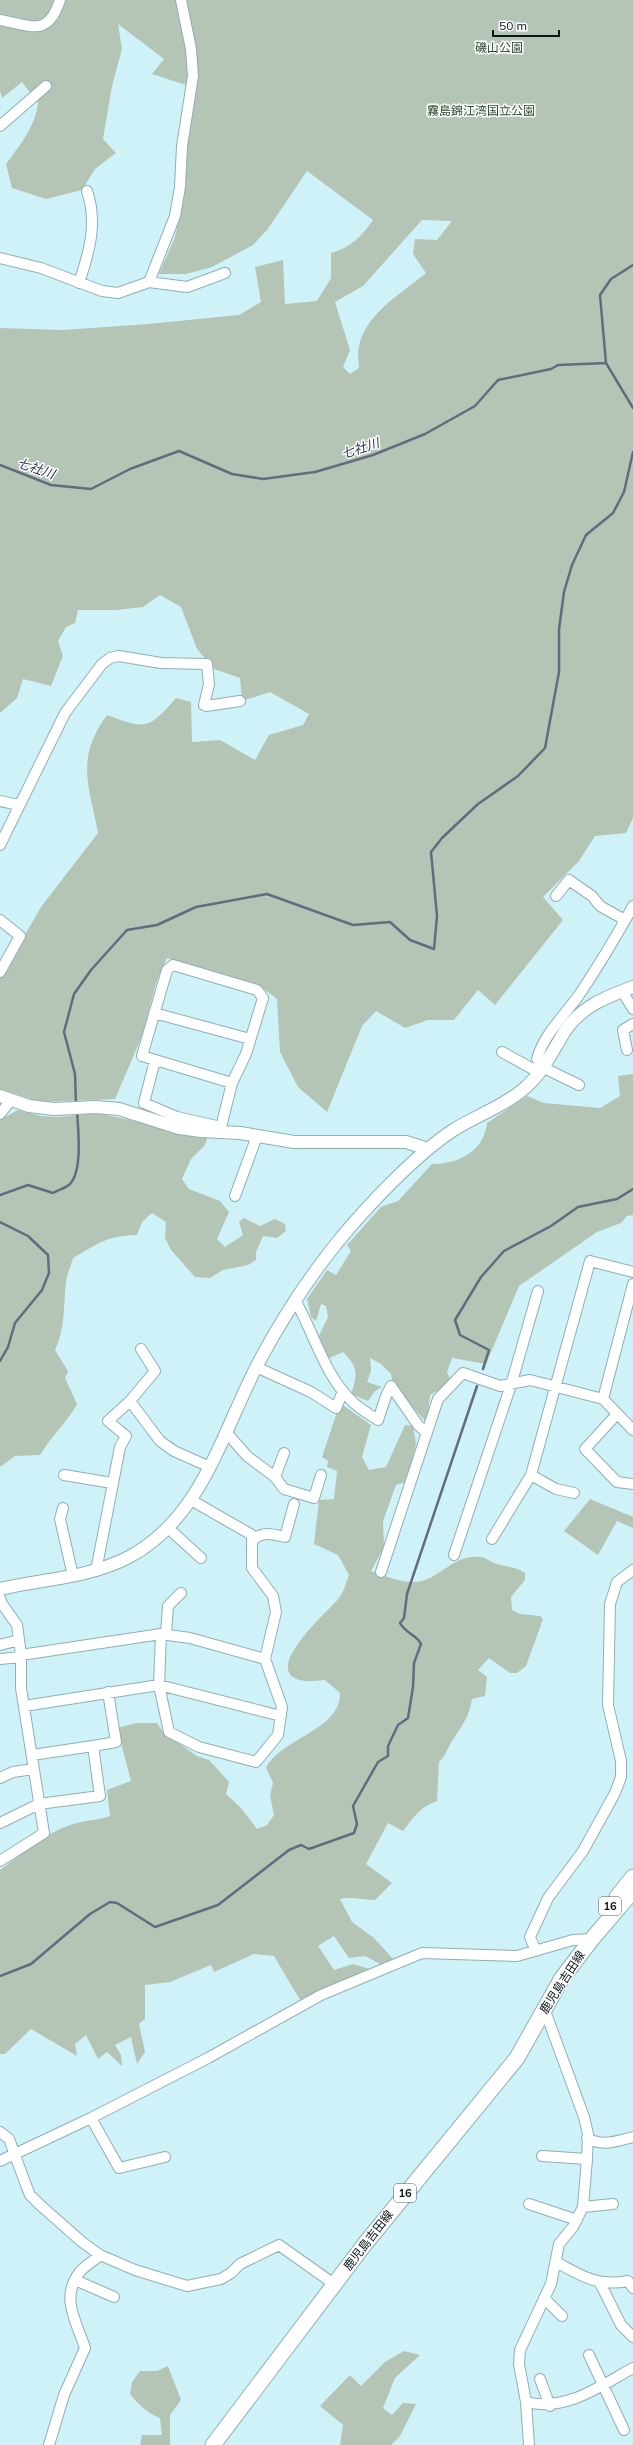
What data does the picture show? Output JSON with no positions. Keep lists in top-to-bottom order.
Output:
{
  "streets": {
    "main road": ["16", "鹿児島吉田線"]
  },
  "water": ["七社川"],
  "parks": ["磯山公園", "霧島錦江湾国立公園"],
  "scale_bar": "50 m"
}
